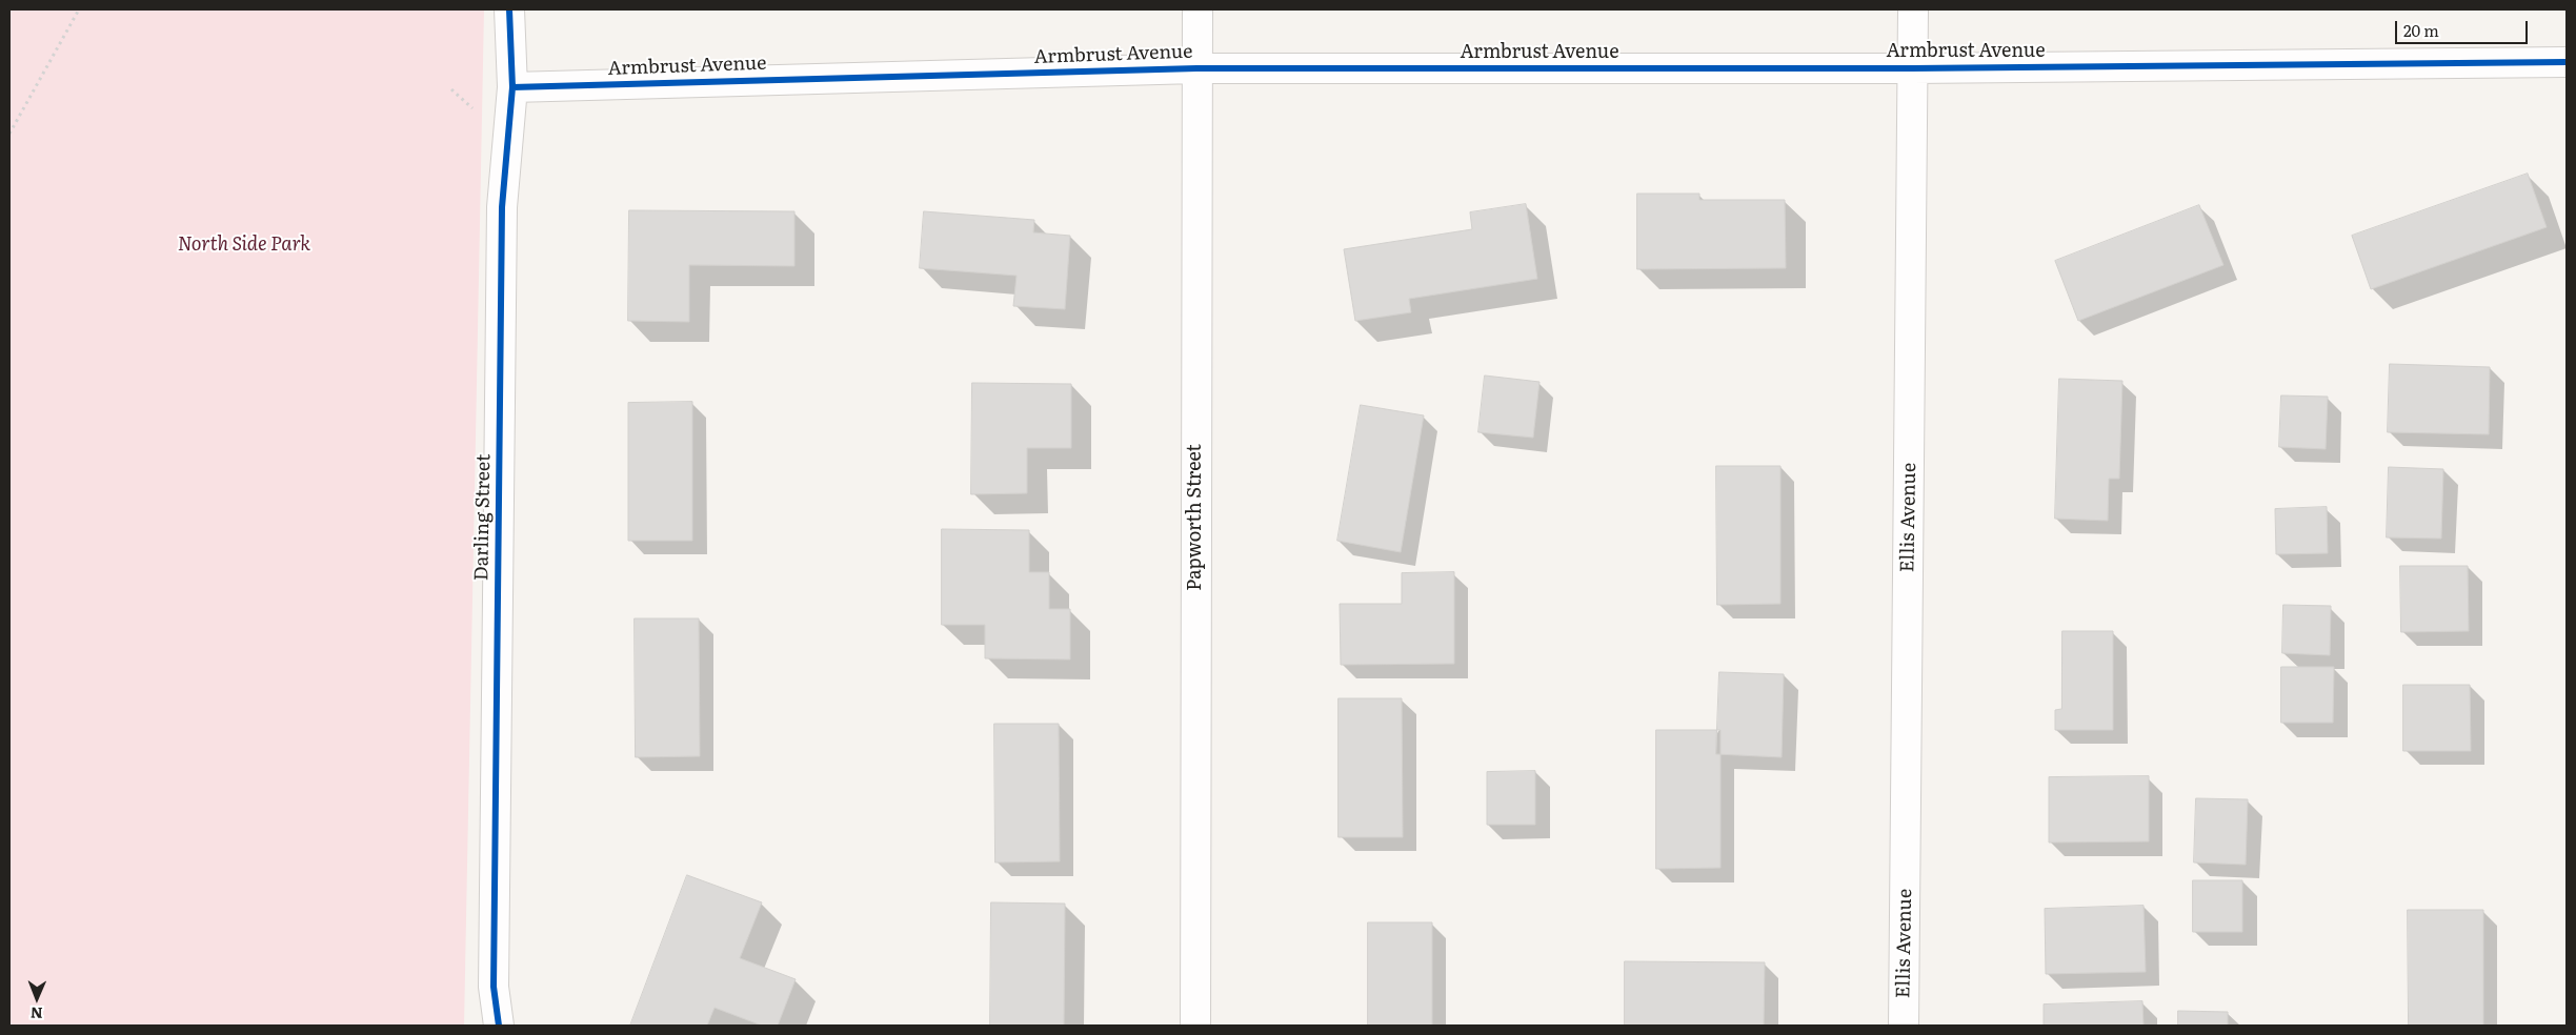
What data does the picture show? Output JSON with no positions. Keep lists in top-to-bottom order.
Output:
{
  "streets": {
    "street": [
      "Armbrust Avenue",
      "Darling Street",
      "Papworth Street",
      "Ellis Avenue"
    ]
  },
  "crossings": [
    ["Armbrust Avenue", "Darling Street"],
    ["Armbrust Avenue", "Papworth Street"],
    ["Armbrust Avenue", "Ellis Avenue"]
  ],
  "parks": ["North Side Park"],
  "scale_bar": "20 m",
  "north": "bottom"
}
